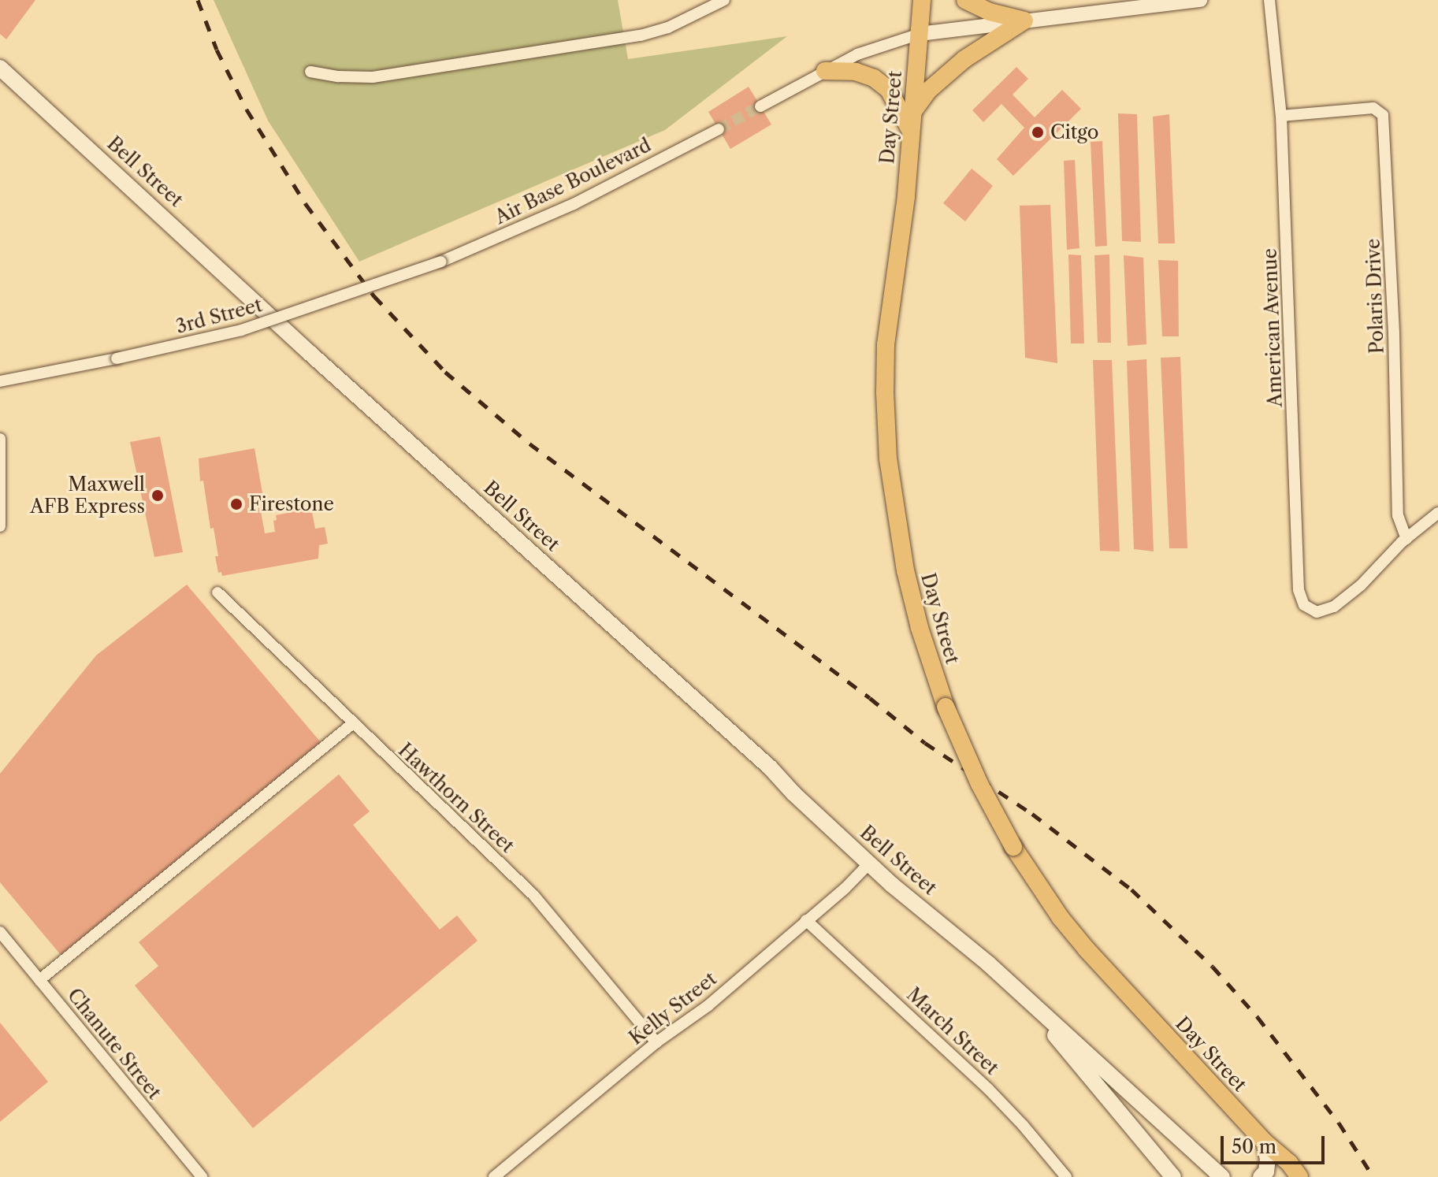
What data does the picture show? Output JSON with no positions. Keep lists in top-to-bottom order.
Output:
{
  "streets": {
    "main road": ["Day Street", "Bell Street"],
    "street": [
      "Air Base Boulevard",
      "Polaris Drive",
      "3rd Street",
      "American Avenue",
      "Hawthorn Street",
      "Kelly Street",
      "March Street",
      "Chanute Street"
    ]
  },
  "crossings": [
    ["Bell Street", "Kelly Street"],
    ["Air Base Boulevard", "3rd Street"],
    ["Polaris Drive", "American Avenue"],
    ["Hawthorn Street", "Kelly Street"],
    ["Kelly Street", "March Street"]
  ],
  "places": ["Citgo", "Maxwell AFB Express", "Firestone"],
  "scale_bar": "50 m"
}
